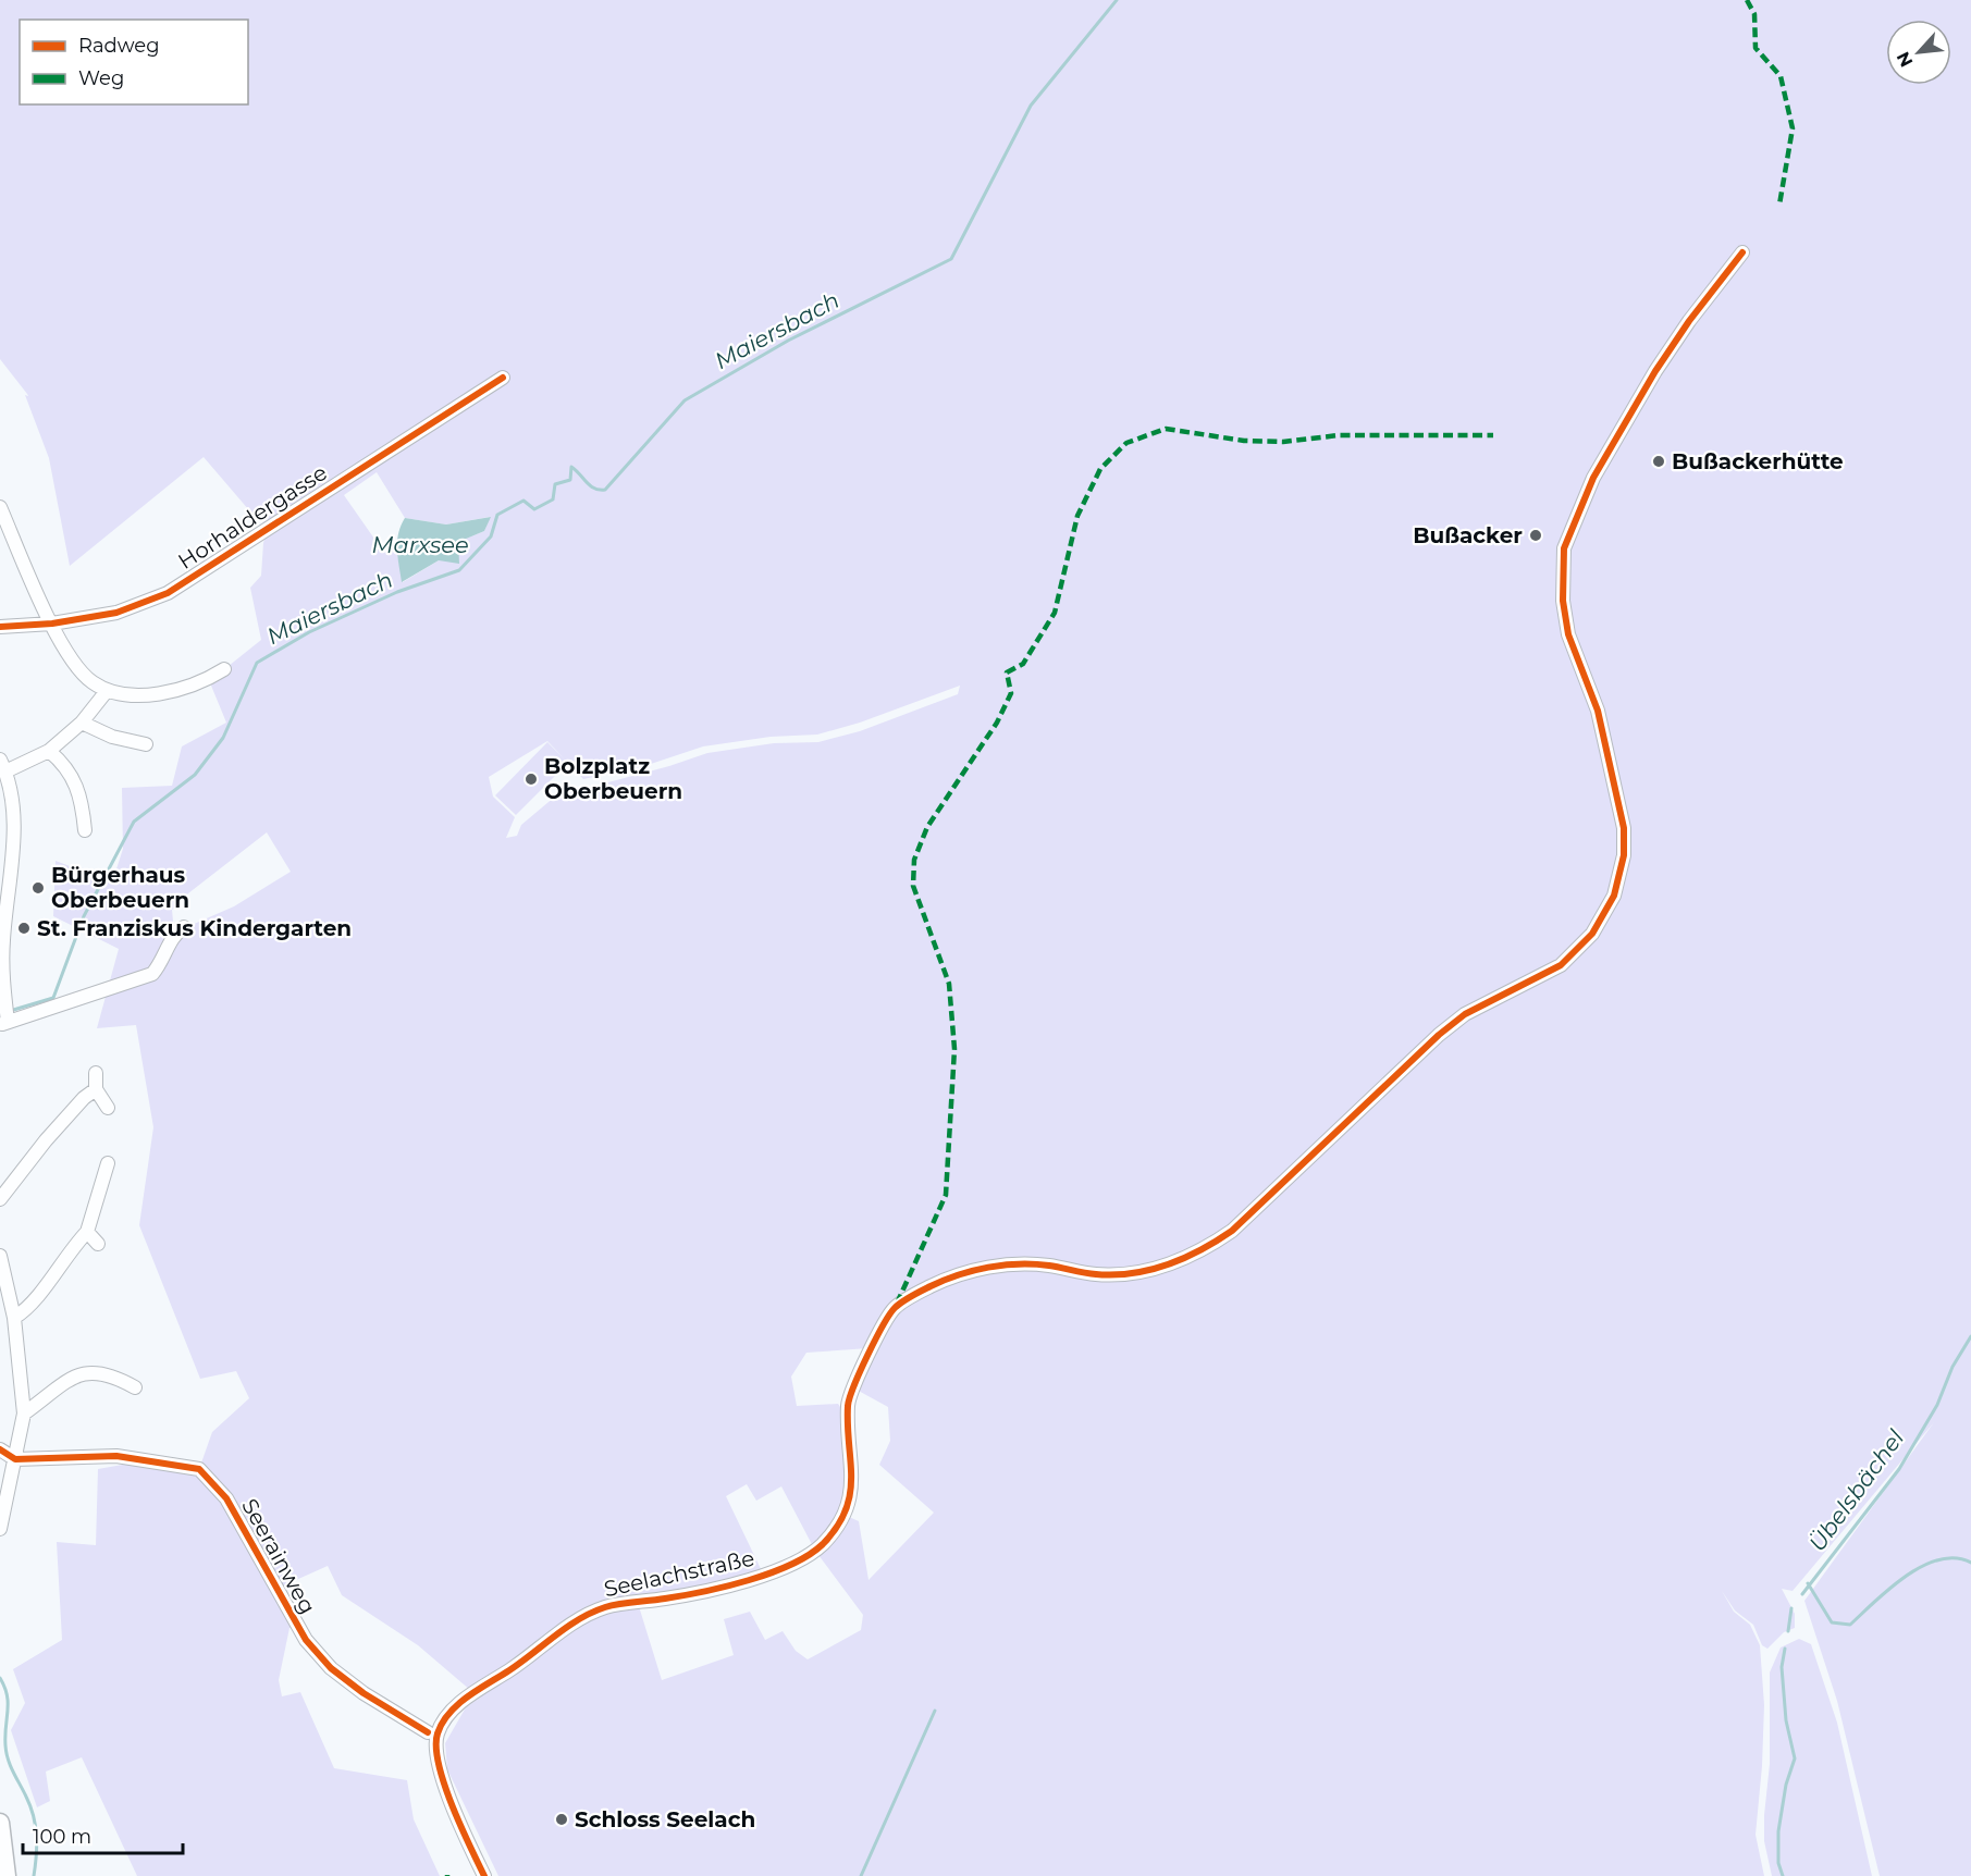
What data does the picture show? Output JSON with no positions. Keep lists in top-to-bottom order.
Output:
{
  "streets": {
    "street": ["Horhaldergasse", "Seerainweg", "Seelachstraße"]
  },
  "water": ["Maiersbach", "Marxsee", "Übelsbächel"],
  "places": [
    "Bußackerhütte",
    "Bußacker",
    "Bolzplatz Oberbeuern",
    "Bürgerhaus Oberbeuern",
    "St. Franziskus Kindergarten",
    "Schloss Seelach"
  ],
  "legend": ["Radweg", "Weg"],
  "scale_bar": "100 m",
  "north": "bottom left"
}
